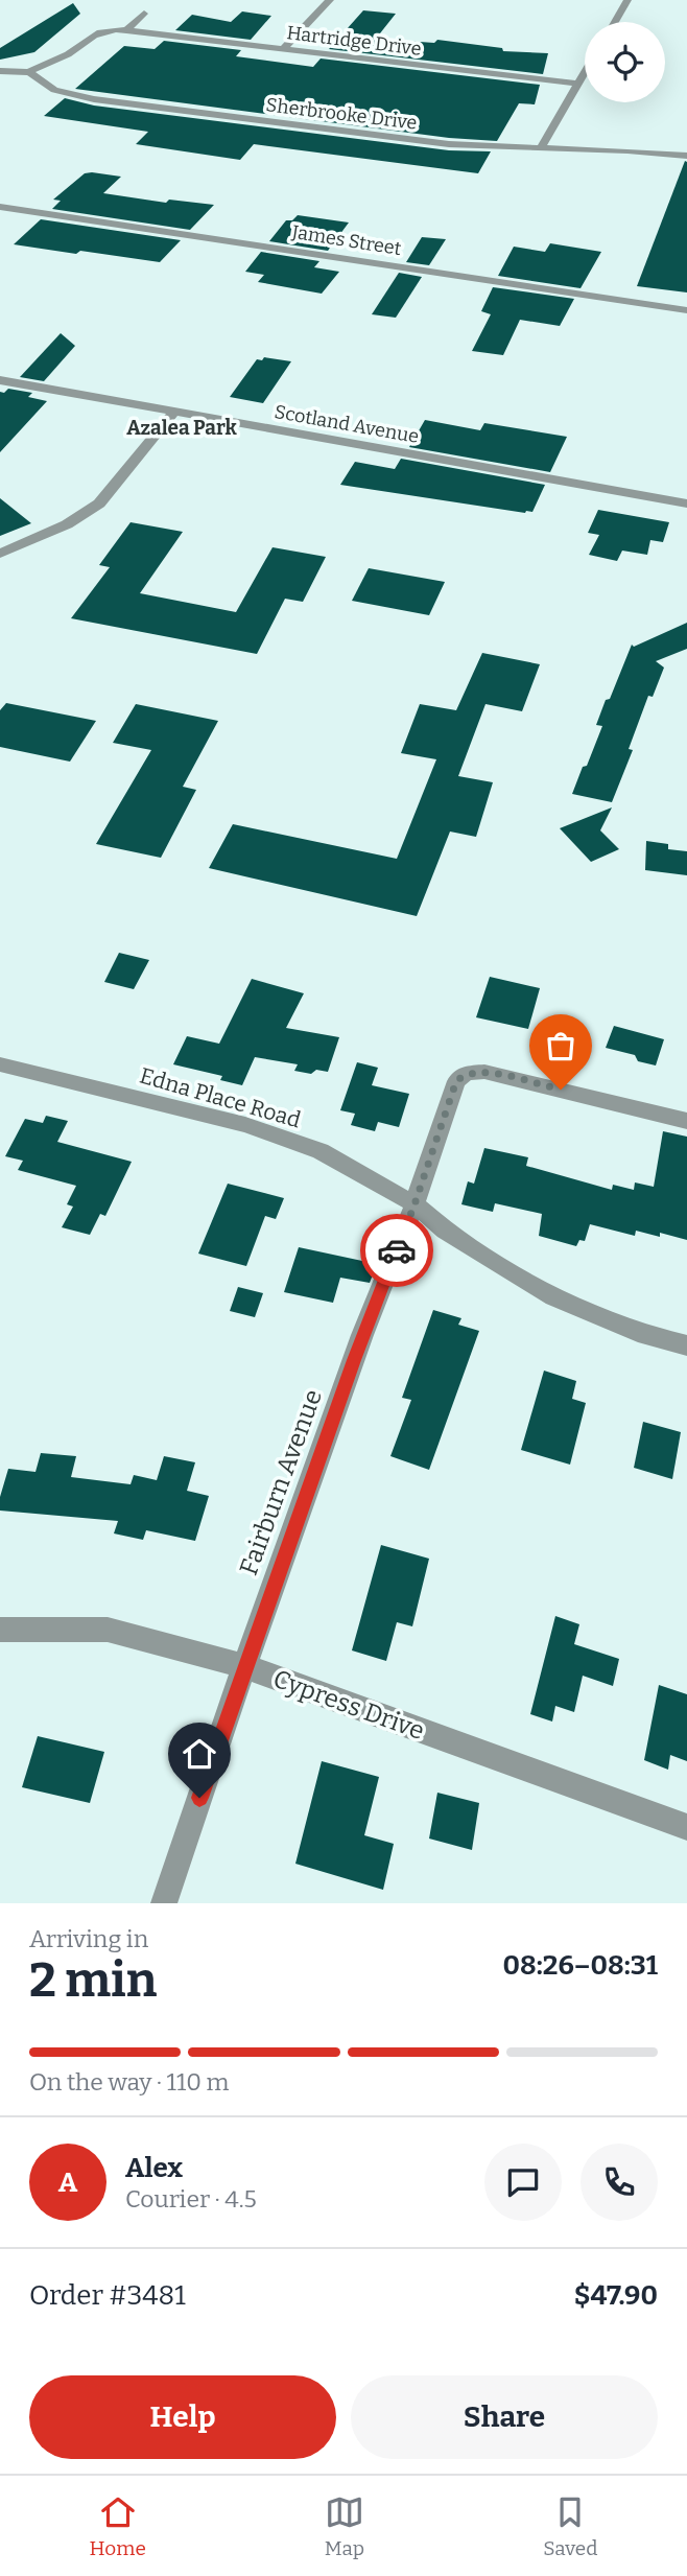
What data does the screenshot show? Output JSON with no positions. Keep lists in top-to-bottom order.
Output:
{
  "streets": {
    "street": [
      "Hartridge Drive",
      "Sherbrooke Drive",
      "James Street",
      "Scotland Avenue",
      "Edna Place Road",
      "Fairburn Avenue",
      "Cypress Drive"
    ]
  },
  "crossings": [
    ["Hartridge Drive", "Sherbrooke Drive"],
    ["Edna Place Road", "Fairburn Avenue"],
    ["Fairburn Avenue", "Cypress Drive"]
  ],
  "districts": ["Azalea Park"],
  "page": {
    "heading": ["2 min", "Arriving in", "08:26–08:31"],
    "panel": [
      "Alex",
      "Courier · 4.5",
      "Order #3481",
      "$47.90"
    ],
    "bar": "On the way · 110 m",
    "round": "A",
    "buttons": ["Help", "Share"],
    "tabs": ["Home", "Map", "Saved"]
  }
}
